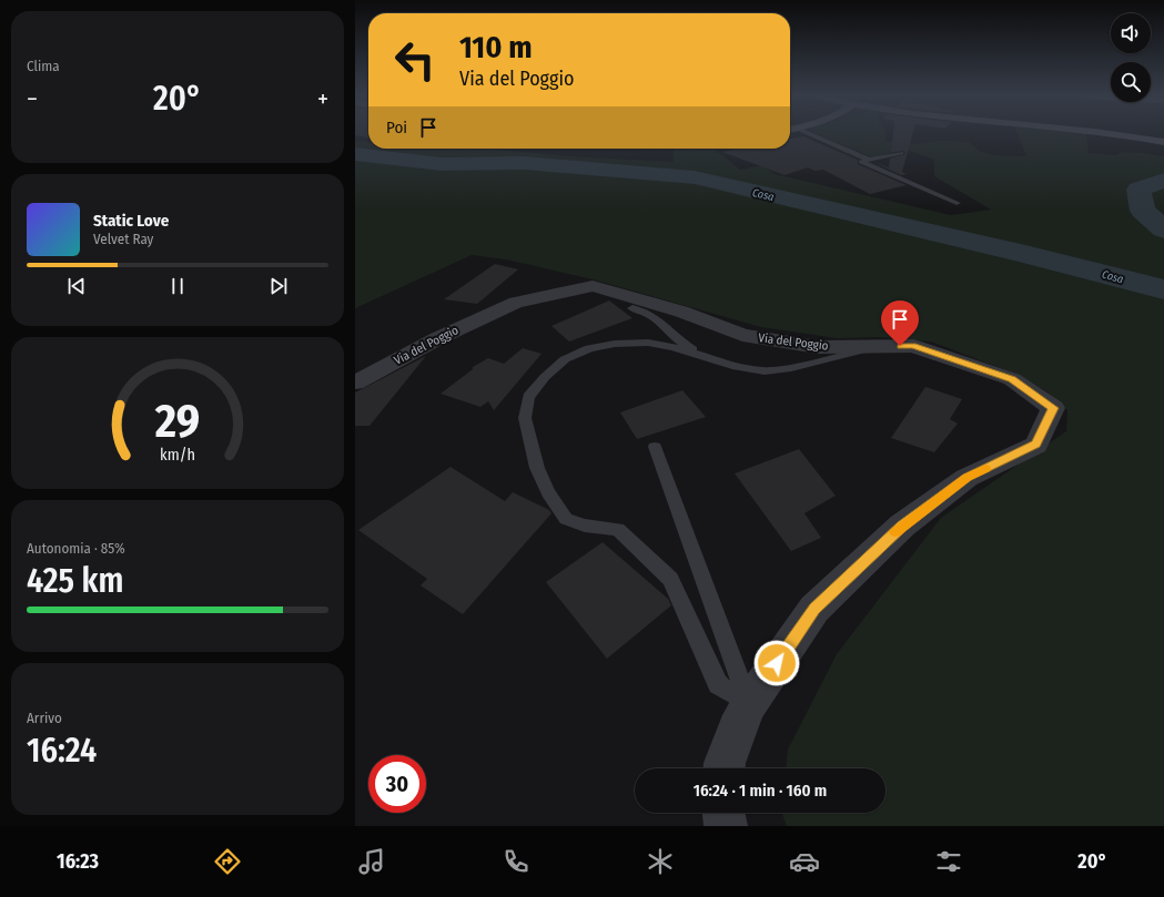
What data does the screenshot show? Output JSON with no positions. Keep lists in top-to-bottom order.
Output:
{
  "streets": {
    "street": ["Via del Poggio"]
  },
  "water": ["Cosa"],
  "page": {
    "tile": [
      "Clima",
      ["Autonomia · 85%", "425 km"],
      ["Arrivo", "16:24"]
    ],
    "turn": ["110 m", "Via del Poggio"],
    "heat": ["−", "20°", "+"],
    "then": "Poi",
    "song": ["Static Love", "Velvet Ray"],
    "limit": "30",
    "trip": "16:24 · 1 min · 160 m",
    "tabs": ["16:23", "20°"],
    "gauge": ["29", "km/h"]
  }
}
